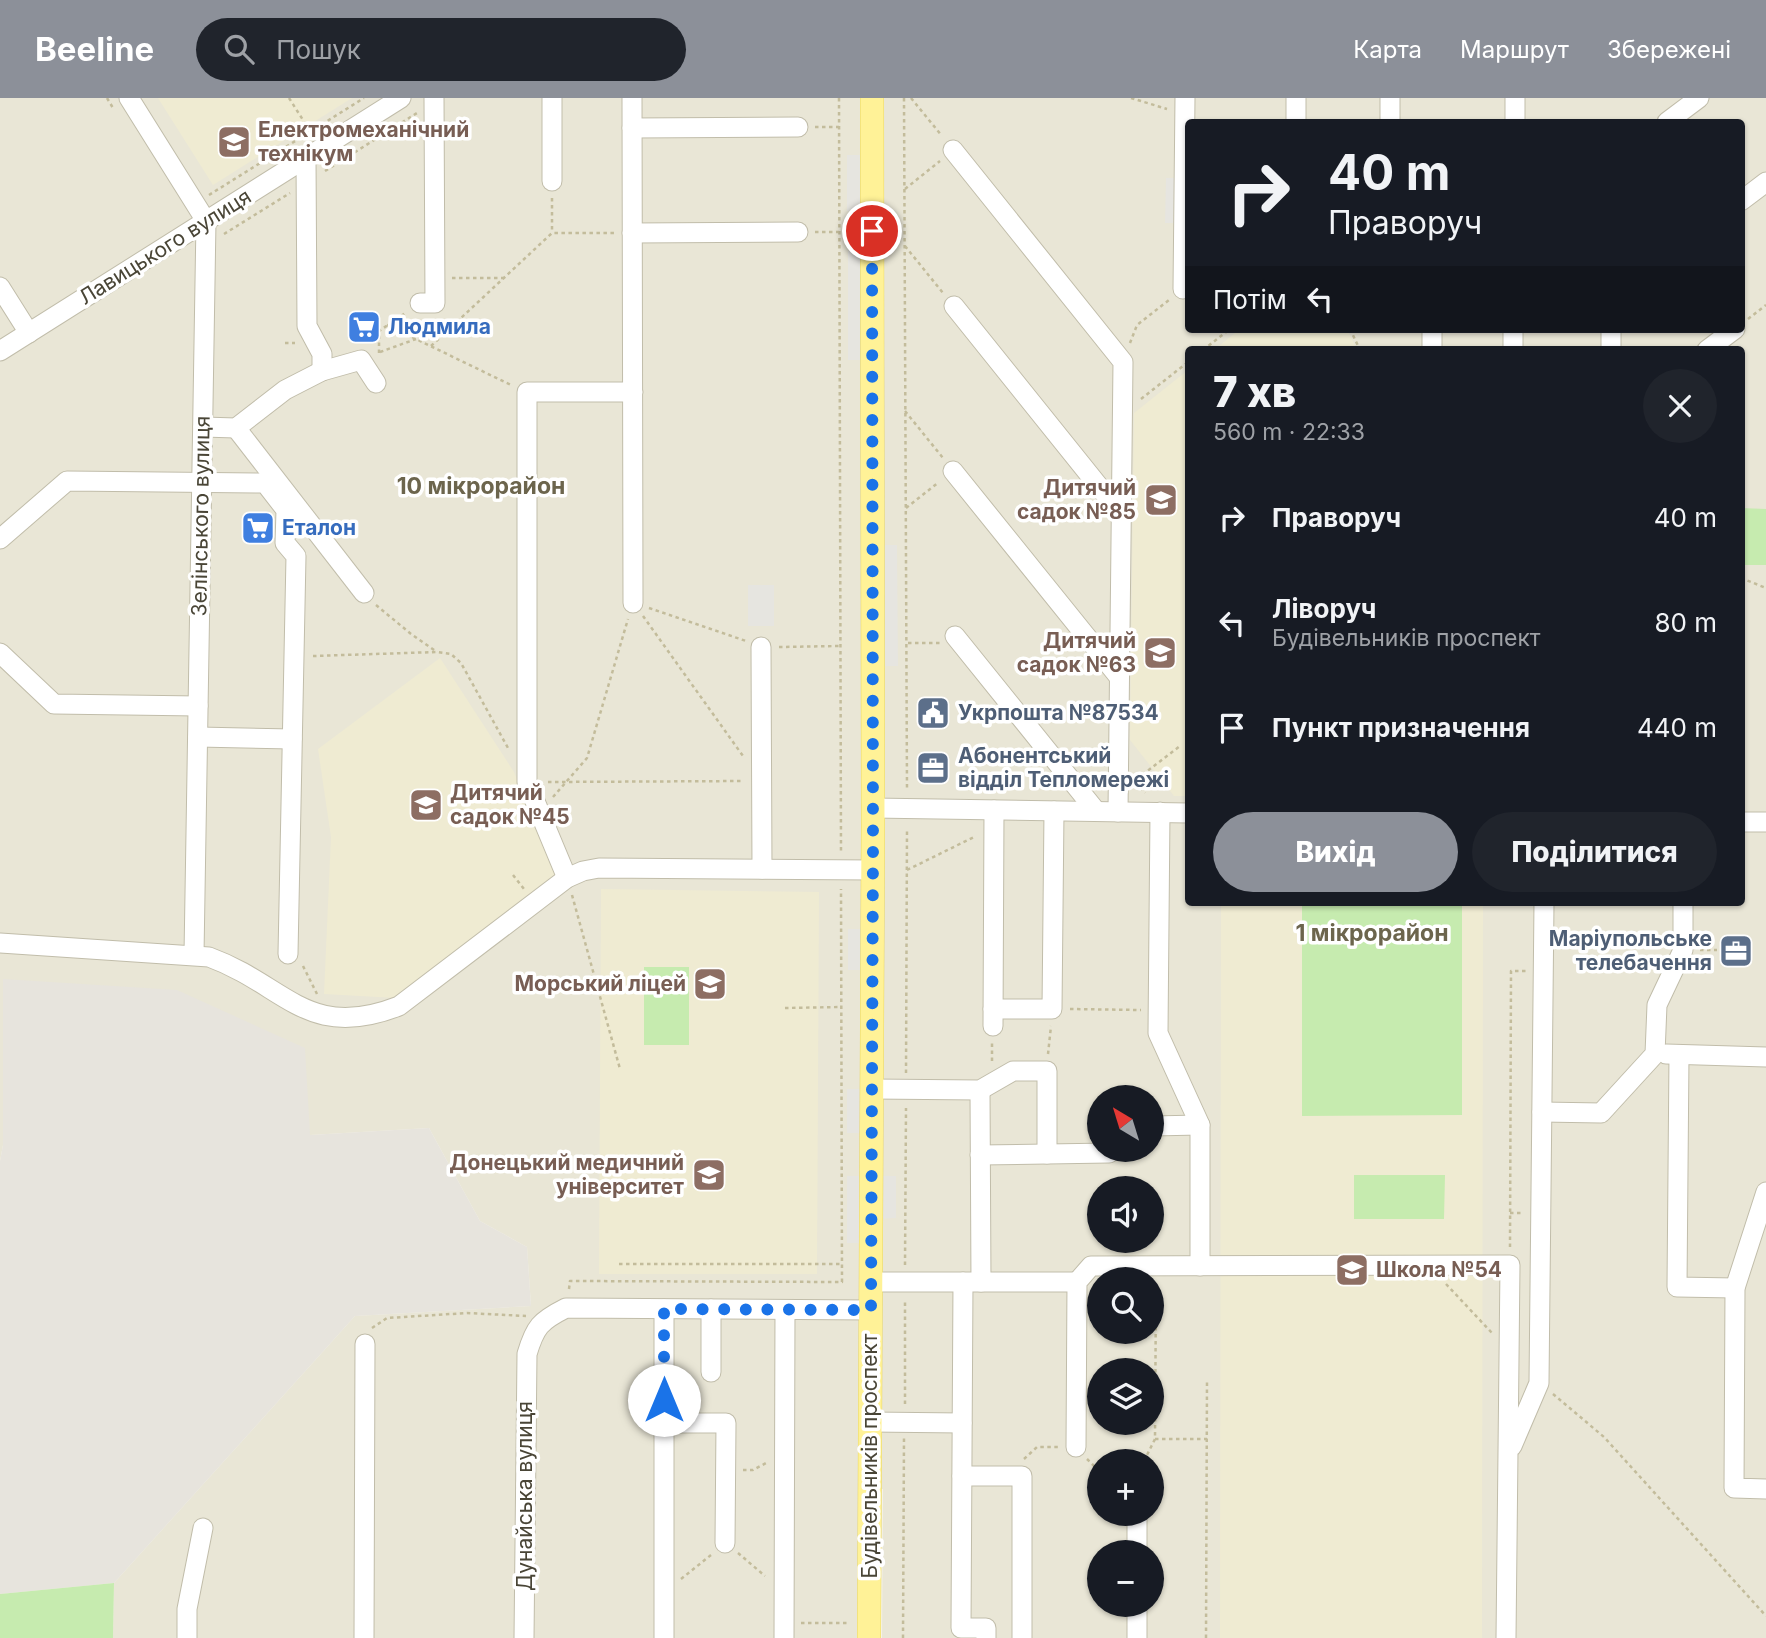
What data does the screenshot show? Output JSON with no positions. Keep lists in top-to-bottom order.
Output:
{
  "streets": {
    "main road": ["Будівельників проспект"],
    "street": ["Лавицького вулиця", "Зелінського вулиця", "Дунайська вулиця"]
  },
  "crossings": [
    ["Лавицького вулиця", "Зелінського вулиця"]
  ],
  "districts": ["10 мікрорайон", "1 мікрорайон"],
  "places": {
    "school or university": [
      "Електромеханічний технікум",
      "Дитячий садок №85",
      "Дитячий садок №63",
      "Дитячий садок №45",
      "Морський ліцей",
      "Донецький медичний університет",
      "Школа №54"
    ],
    "supermarket": ["Людмила", "Еталон"],
    "public building": ["Укрпошта №87534"],
    "office": ["Абонентський відділ Тепломережі", "Маріупольське телебачення"]
  },
  "north": "top left",
  "page": {
    "header": "Beeline",
    "search": "Пошук",
    "nav": ["Карта", "Маршрут", "Збережені"],
    "turn": ["40 m", "Праворуч"],
    "then": "Потім",
    "heading": ["7 хв", "560 m · 22:33"],
    "list": [
      {
        "name": "Праворуч",
        "value": "40 m"
      },
      {
        "name": "Ліворуч",
        "note": "Будівельників проспект",
        "value": "80 m"
      },
      {
        "name": "Пункт призначення",
        "value": "440 m"
      }
    ],
    "buttons": ["Вихід", "Поділитися"],
    "map_buttons": ["+", "−"]
  }
}
